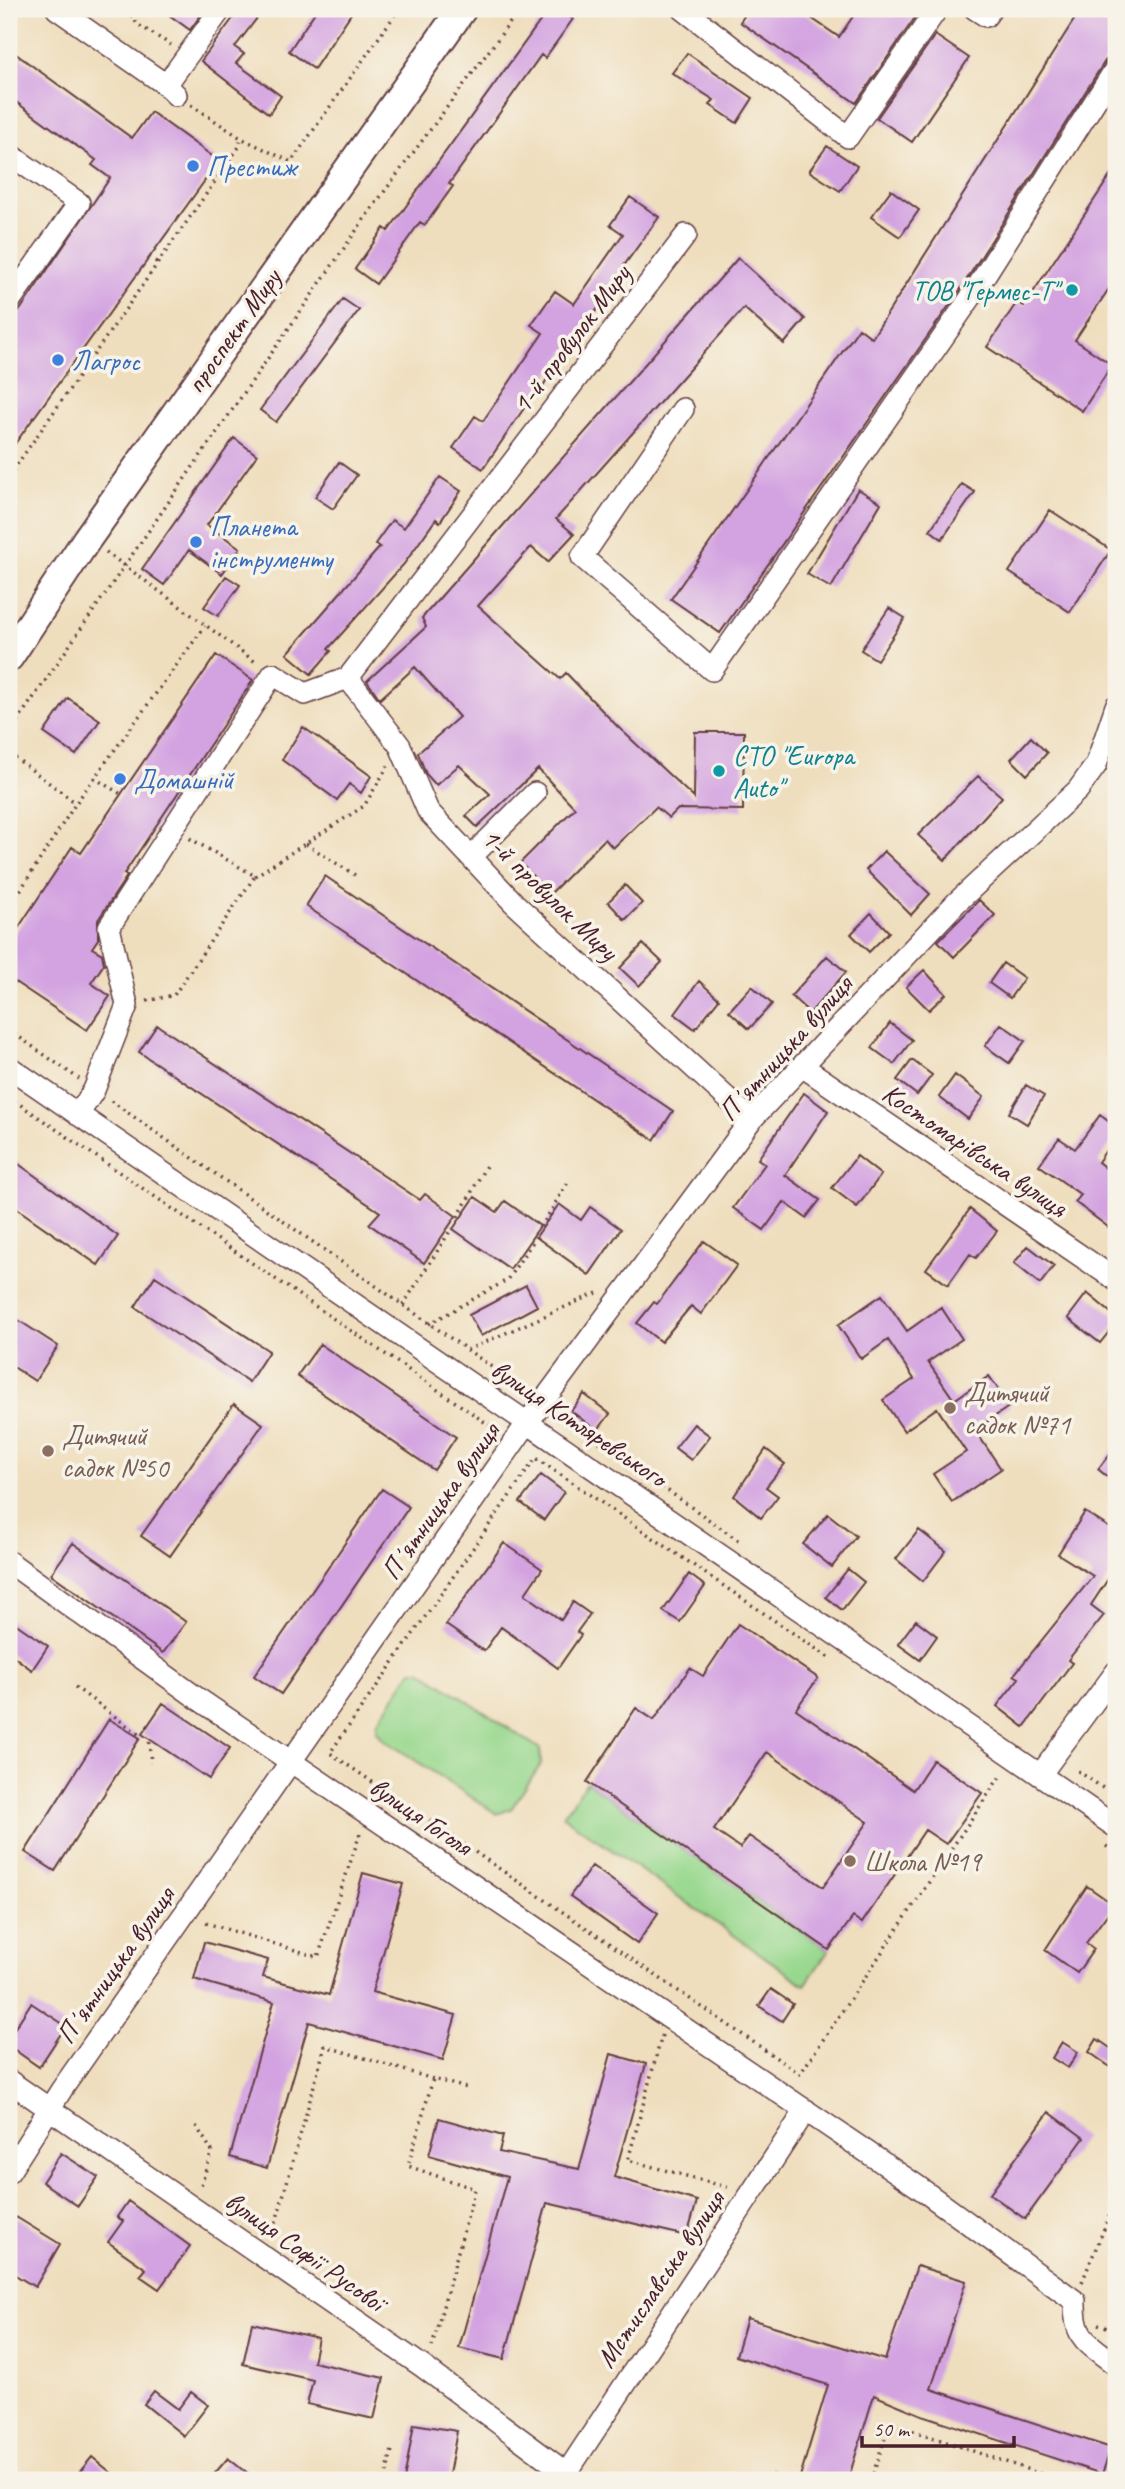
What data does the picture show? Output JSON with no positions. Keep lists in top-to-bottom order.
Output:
{
  "streets": {
    "main road": ["проспект Миру"],
    "street": [
      "1-й провулок Миру",
      "Пʼятницька вулиця",
      "Костомарівська вулиця",
      "вулиця Котляревського",
      "вулиця Гоголя",
      "вулиця Софії Русової",
      "Мстиславська вулиця"
    ]
  },
  "crossings": [
    ["1-й провулок Миру", "Пʼятницька вулиця"],
    ["Пʼятницька вулиця", "Костомарівська вулиця"],
    ["Пʼятницька вулиця", "вулиця Котляревського"],
    ["Пʼятницька вулиця", "вулиця Гоголя"],
    ["Пʼятницька вулиця", "вулиця Софії Русової"],
    ["вулиця Гоголя", "Мстиславська вулиця"],
    ["вулиця Софії Русової", "Мстиславська вулиця"]
  ],
  "places": [
    "Престиж",
    "ТОВ \"Гермес-Т\"",
    "Лагрос",
    "Планета інструменту",
    "СТО \"Europa Auto\"",
    "Домашній",
    "Дитячий садок №71",
    "Дитячий садок №50",
    "Школа №19"
  ],
  "scale_bar": "50 m"
}
